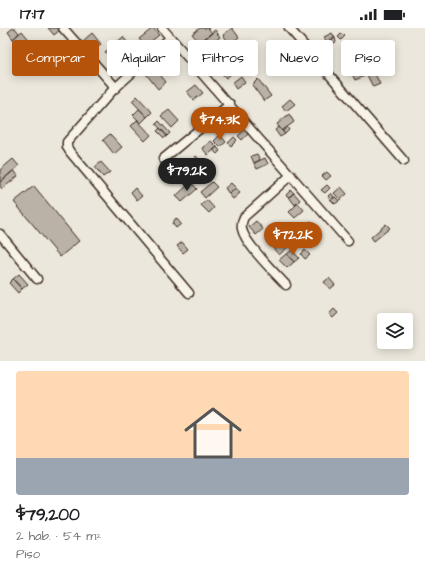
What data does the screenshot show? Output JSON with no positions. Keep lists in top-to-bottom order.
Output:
{
  "page": {
    "status": "17:17",
    "chip": [
      "Comprar",
      "Alquilar",
      "Filtros",
      "Nuevo",
      "Piso"
    ],
    "price": ["$74.3K", "$79.2K", "$72.2K"],
    "list": [
      {
        "name": "$79,200",
        "note": "2 hab. · 54 m² · Piso"
      }
    ]
  }
}
